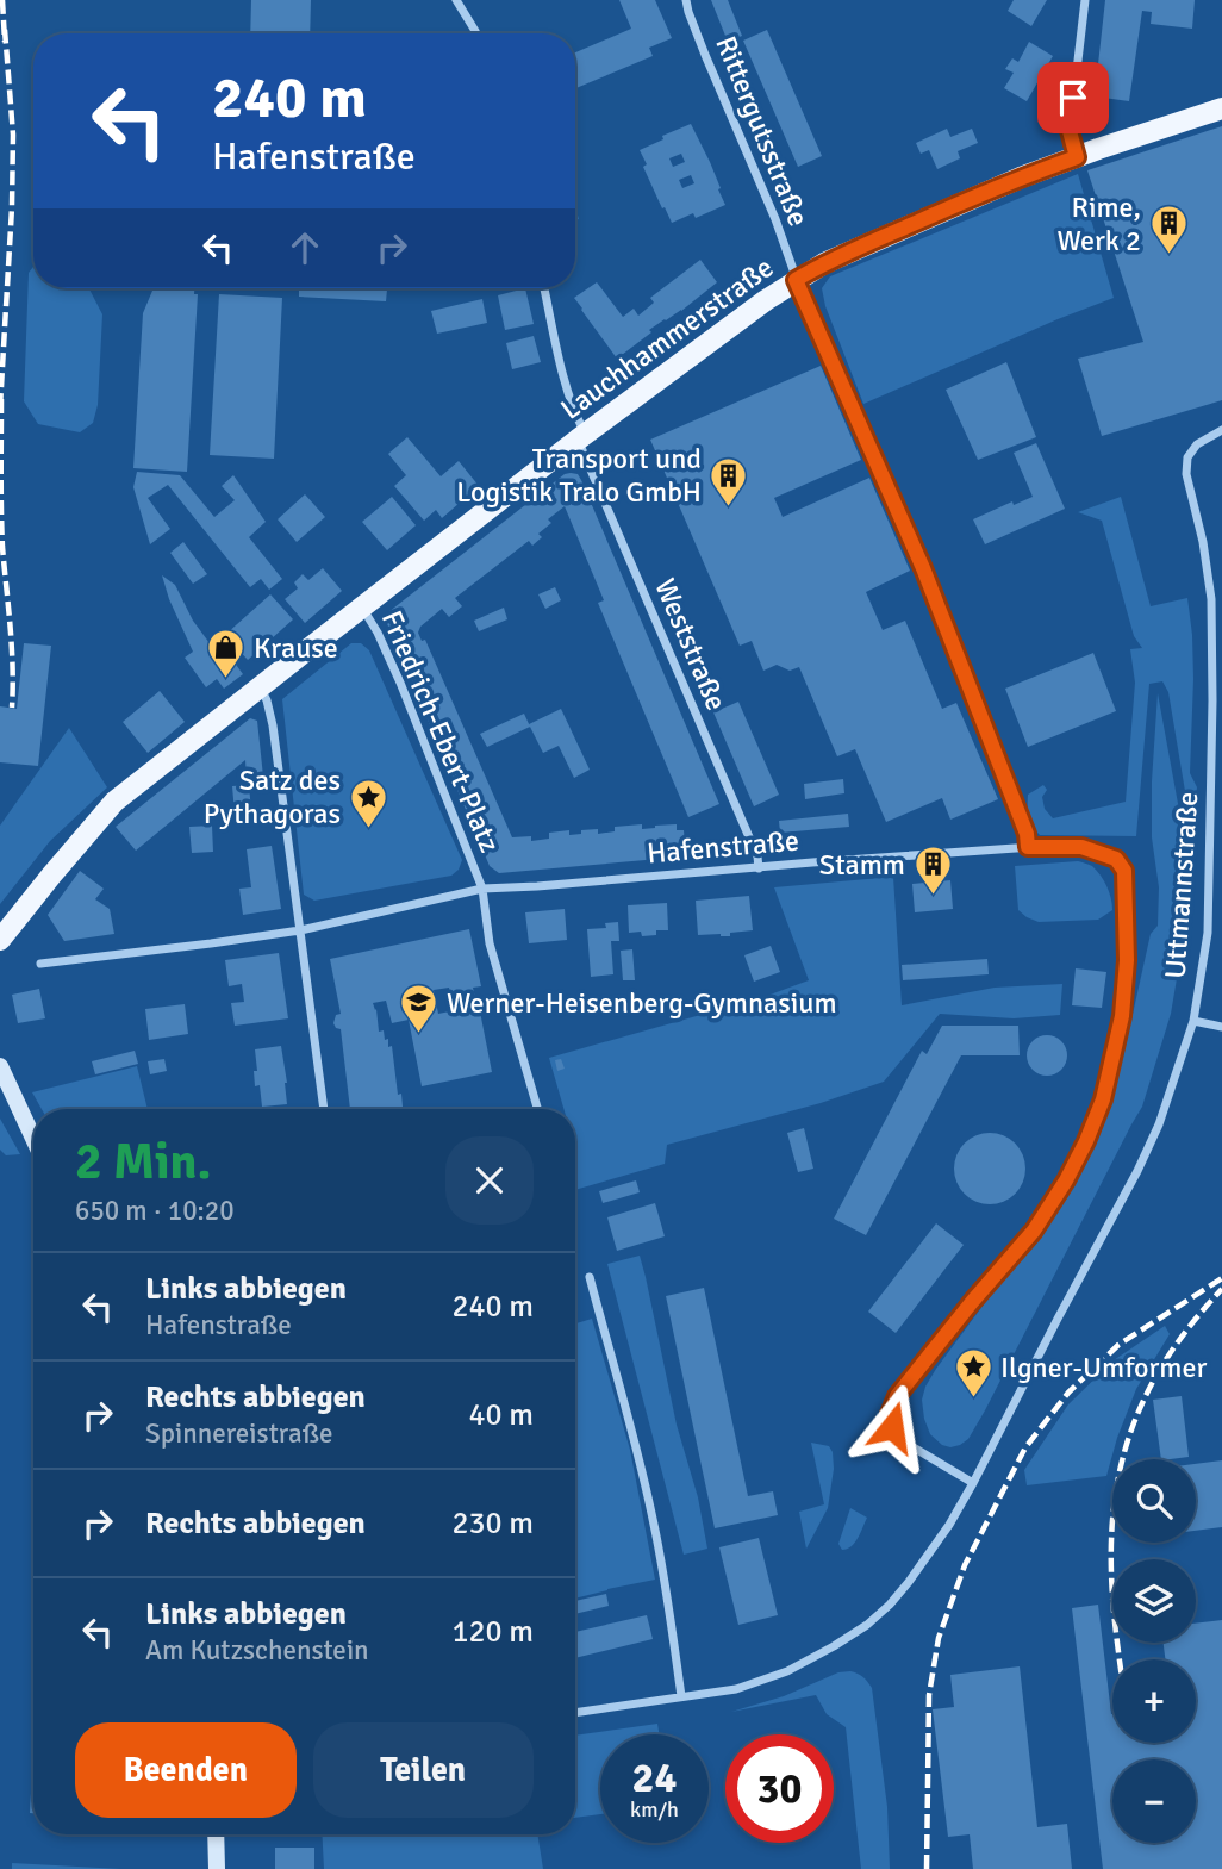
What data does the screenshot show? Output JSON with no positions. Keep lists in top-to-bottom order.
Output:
{
  "streets": {
    "main road": ["Lauchhammerstraße"],
    "street": [
      "Rittergutsstraße",
      "Weststraße",
      "Friedrich-Ebert-Platz",
      "Hafenstraße",
      "Uttmannstraße"
    ]
  },
  "crossings": [
    ["Rittergutsstraße", "Lauchhammerstraße"],
    ["Rittergutsstraße", "Hafenstraße"],
    ["Lauchhammerstraße", "Weststraße"],
    ["Lauchhammerstraße", "Friedrich-Ebert-Platz"],
    ["Weststraße", "Hafenstraße"],
    ["Friedrich-Ebert-Platz", "Hafenstraße"],
    ["Hafenstraße", "Uttmannstraße"]
  ],
  "places": {
    "building": ["Rime, Werk 2", "Transport und Logistik Tralo GmbH", "Stamm"],
    "shop": ["Krause"],
    "place": ["Satz des Pythagoras", "Ilgner-Umformer"],
    "school or university": ["Werner-Heisenberg-Gymnasium"]
  },
  "page": {
    "turn": ["240 m", "Hafenstraße"],
    "heading": ["2 Min.", "650 m · 10:20"],
    "list": [
      {
        "name": "Links abbiegen",
        "note": "Hafenstraße",
        "value": "240 m"
      },
      {
        "name": "Rechts abbiegen",
        "note": "Spinnereistraße",
        "value": "40 m"
      },
      {
        "name": "Rechts abbiegen",
        "value": "230 m"
      },
      {
        "name": "Links abbiegen",
        "note": "Am Kutzschenstein",
        "value": "120 m"
      }
    ],
    "map_buttons": ["+", "−"],
    "buttons": ["Beenden", "Teilen"],
    "speed": "24 km/h",
    "limit": "30"
  }
}
